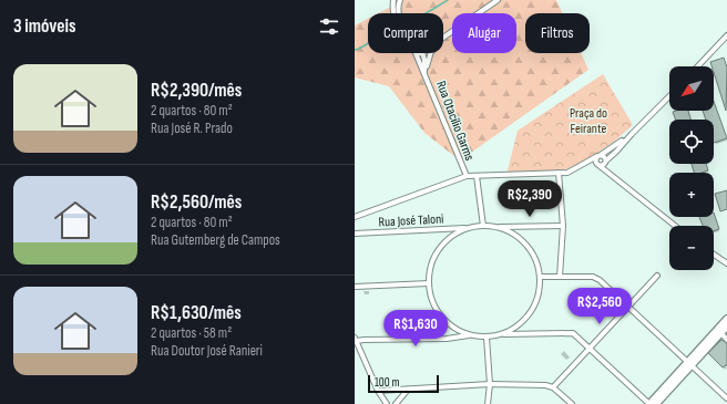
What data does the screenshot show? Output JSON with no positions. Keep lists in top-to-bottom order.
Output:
{
  "streets": {
    "street": ["Rua Otacílio Garms", "Rua José Taloni"]
  },
  "parks": ["Praça do Feirante"],
  "scale_bar": "100 m",
  "north": "bottom left",
  "page": {
    "heading": "3 imóveis",
    "chip": ["Comprar", "Alugar", "Filtros"],
    "list": [
      {
        "name": "R$2,390/mês",
        "note": "2 quartos · 80 m² · Rua José R. Prado"
      },
      {
        "name": "R$2,560/mês",
        "note": "2 quartos · 80 m² · Rua Gutemberg de Campos"
      },
      {
        "name": "R$1,630/mês",
        "note": "2 quartos · 58 m² · Rua Doutor José Ranieri"
      }
    ],
    "map_buttons": ["+", "−"],
    "price": ["R$2,390", "R$2,560", "R$1,630"],
    "scale": "100 m"
  }
}
